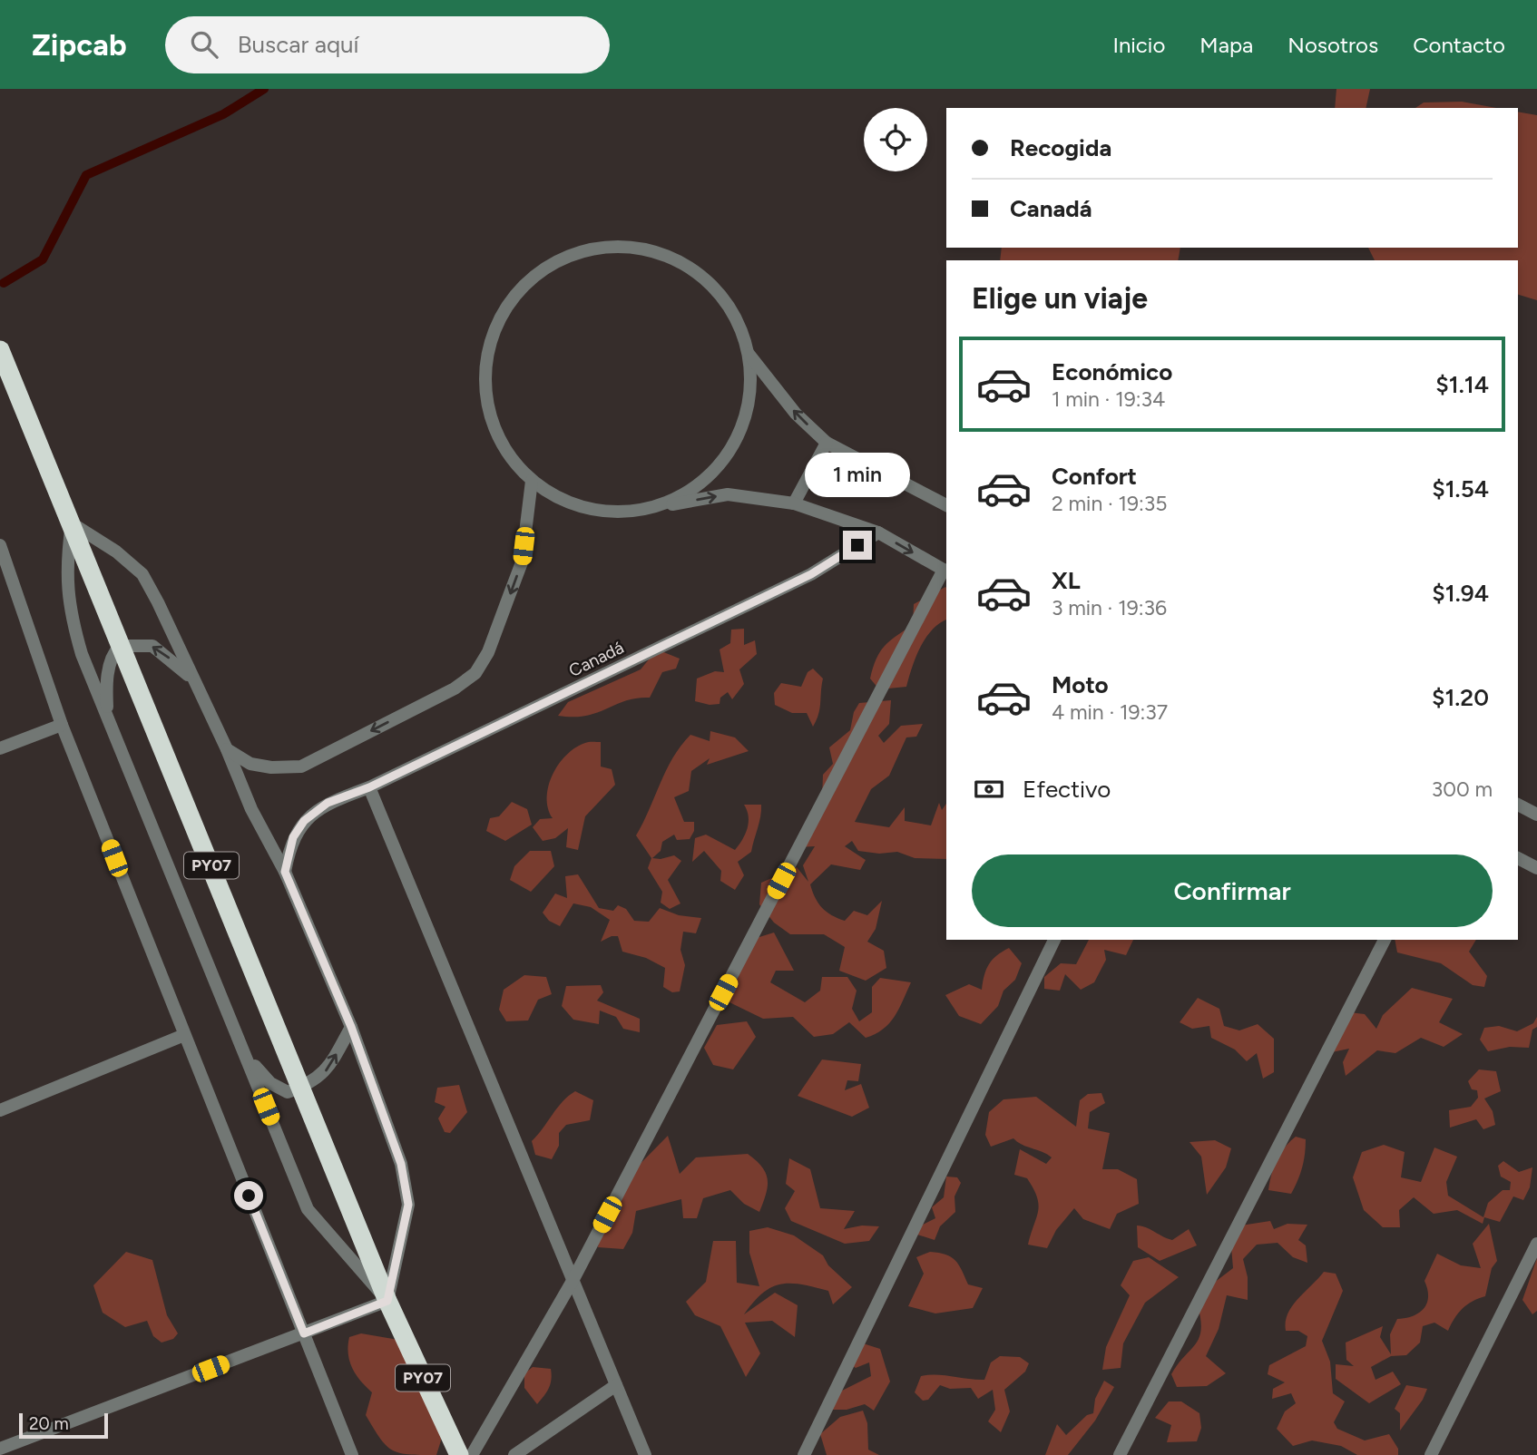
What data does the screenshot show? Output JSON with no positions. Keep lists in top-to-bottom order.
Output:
{
  "streets": {
    "highway": ["PY07"],
    "street": ["Canadá"]
  },
  "scale_bar": "20 m",
  "page": {
    "header": "Zipcab",
    "search": "Buscar aquí",
    "nav": [
      "Inicio",
      "Mapa",
      "Nosotros",
      "Contacto"
    ],
    "banner": ["Recogida", "Canadá"],
    "heading": "Elige un viaje",
    "list": [
      {
        "name": "Económico",
        "note": "1 min · 19:34",
        "value": "$1.14"
      },
      {
        "name": "Confort",
        "note": "2 min · 19:35",
        "value": "$1.54"
      },
      {
        "name": "XL",
        "note": "3 min · 19:36",
        "value": "$1.94"
      },
      {
        "name": "Moto",
        "note": "4 min · 19:37",
        "value": "$1.20"
      }
    ],
    "bubble": "1 min",
    "pay": ["Efectivo", "300 m"],
    "buttons": "Confirmar",
    "scale": "20 m"
  }
}
